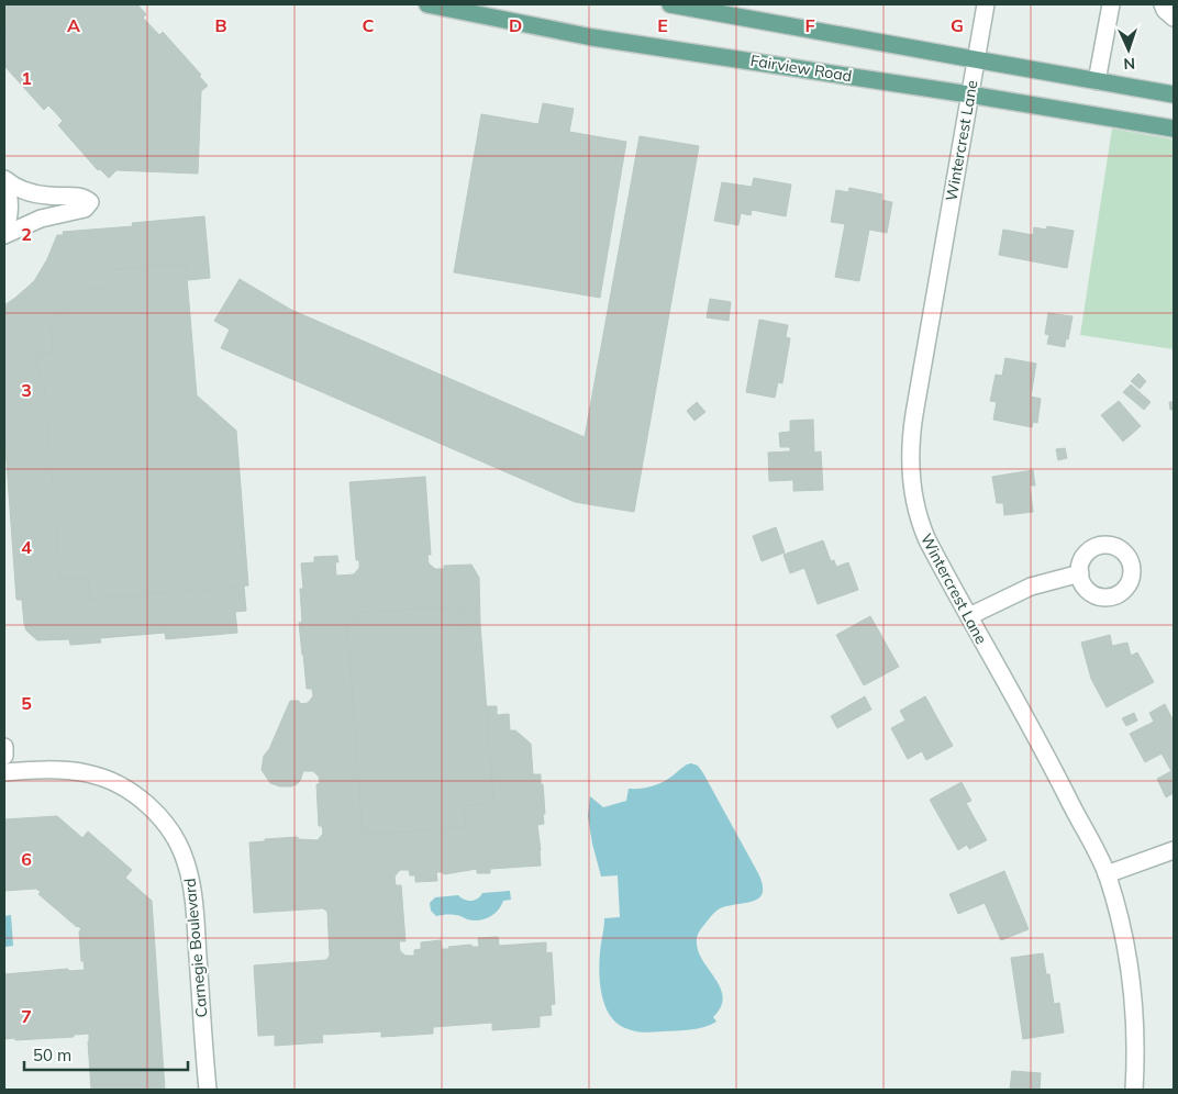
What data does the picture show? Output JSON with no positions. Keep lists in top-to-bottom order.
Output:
{
  "streets": {
    "main road": ["Fairview Road"],
    "street": ["Wintercrest Lane", "Carnegie Boulevard"]
  },
  "crossings": [
    ["Fairview Road", "Wintercrest Lane"]
  ],
  "scale_bar": "50 m",
  "north": "bottom",
  "grid": {
    "columns": [
      "A",
      "B",
      "C",
      "D",
      "E",
      "F",
      "G"
    ],
    "rows": [
      "1",
      "2",
      "3",
      "4",
      "5",
      "6",
      "7"
    ]
  }
}
